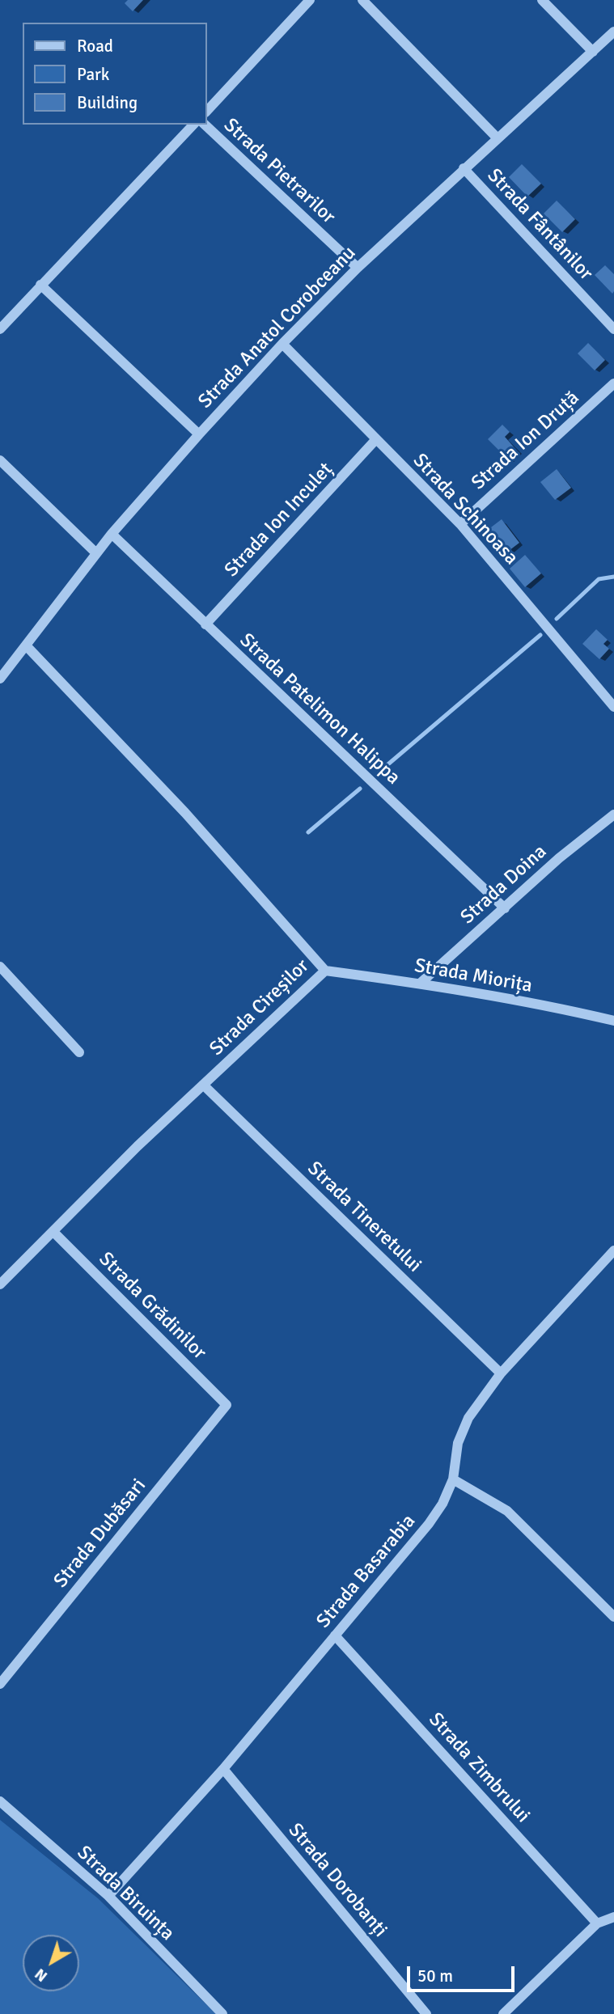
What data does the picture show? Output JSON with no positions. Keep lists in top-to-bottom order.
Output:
{
  "streets": {
    "street": [
      "Strada Pietrarilor",
      "Strada Fântânilor",
      "Strada Anatol Corobceanu",
      "Strada Ion Druță",
      "Strada Schinoasa",
      "Strada Ion Inculeț",
      "Strada Patelimon Halippa",
      "Strada Doina",
      "Strada Miorița",
      "Strada Cireșilor",
      "Strada Tineretului",
      "Strada Grădinilor",
      "Strada Dubăsari",
      "Strada Basarabia",
      "Strada Zimbrului",
      "Strada Dorobanți",
      "Strada Biruința"
    ]
  },
  "crossings": [
    ["Strada Pietrarilor", "Strada Anatol Corobceanu"],
    ["Strada Fântânilor", "Strada Anatol Corobceanu"],
    ["Strada Anatol Corobceanu", "Strada Schinoasa"],
    ["Strada Anatol Corobceanu", "Strada Patelimon Halippa"],
    ["Strada Anatol Corobceanu", "Strada Cireșilor"],
    ["Strada Ion Druță", "Strada Schinoasa"],
    ["Strada Schinoasa", "Strada Ion Inculeț"],
    ["Strada Ion Inculeț", "Strada Patelimon Halippa"],
    ["Strada Patelimon Halippa", "Strada Doina"],
    ["Strada Doina", "Strada Miorița"],
    ["Strada Miorița", "Strada Cireșilor"],
    ["Strada Cireșilor", "Strada Tineretului"],
    ["Strada Cireșilor", "Strada Grădinilor"],
    ["Strada Tineretului", "Strada Basarabia"],
    ["Strada Grădinilor", "Strada Dubăsari"],
    ["Strada Basarabia", "Strada Zimbrului"],
    ["Strada Basarabia", "Strada Dorobanți"],
    ["Strada Basarabia", "Strada Biruința"]
  ],
  "legend": ["Road", "Park", "Building"],
  "scale_bar": "50 m",
  "north": "bottom left"
}
